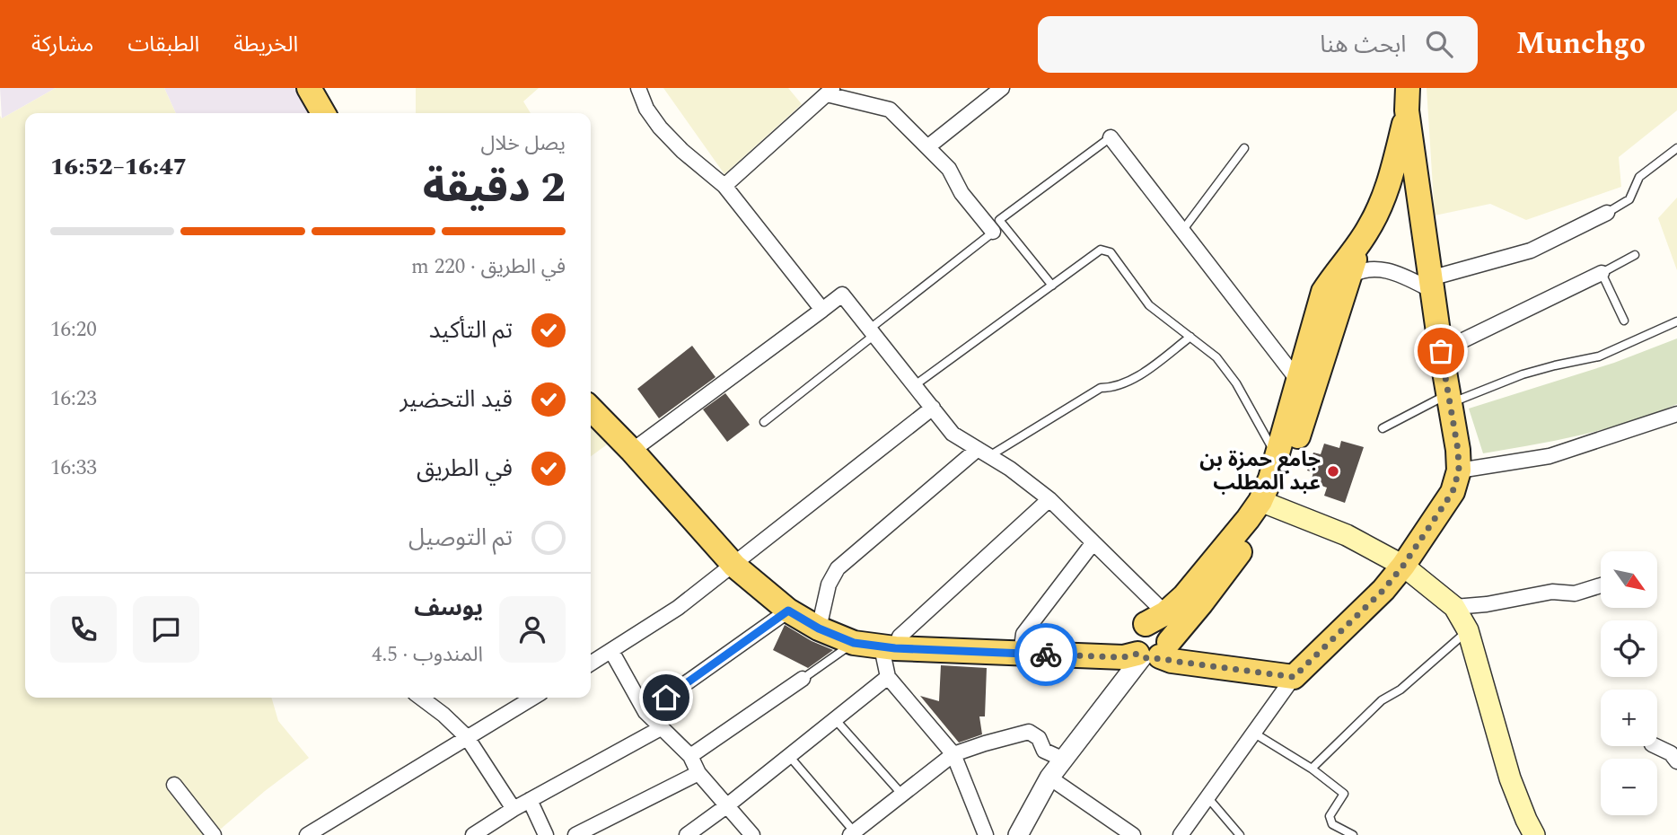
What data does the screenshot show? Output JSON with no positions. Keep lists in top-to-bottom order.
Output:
{
  "places": ["جامع حمزة بن عبد المطلب"],
  "north": "bottom right",
  "page": {
    "header": "Munchgo",
    "search": "ابحث هنا",
    "nav": ["الخريطة", "الطبقات", "مشاركة"],
    "heading": ["2 دقيقة", "يصل خلال", "16:47–16:52"],
    "panel": ["يوسف", "المندوب · 4.5"],
    "bar": "في الطريق · 220 m",
    "list": [
      ["تم التأكيد", "16:20"],
      ["قيد التحضير", "16:23"],
      ["في الطريق", "16:33"],
      "تم التوصيل"
    ],
    "map_buttons": ["+", "−"]
  }
}
